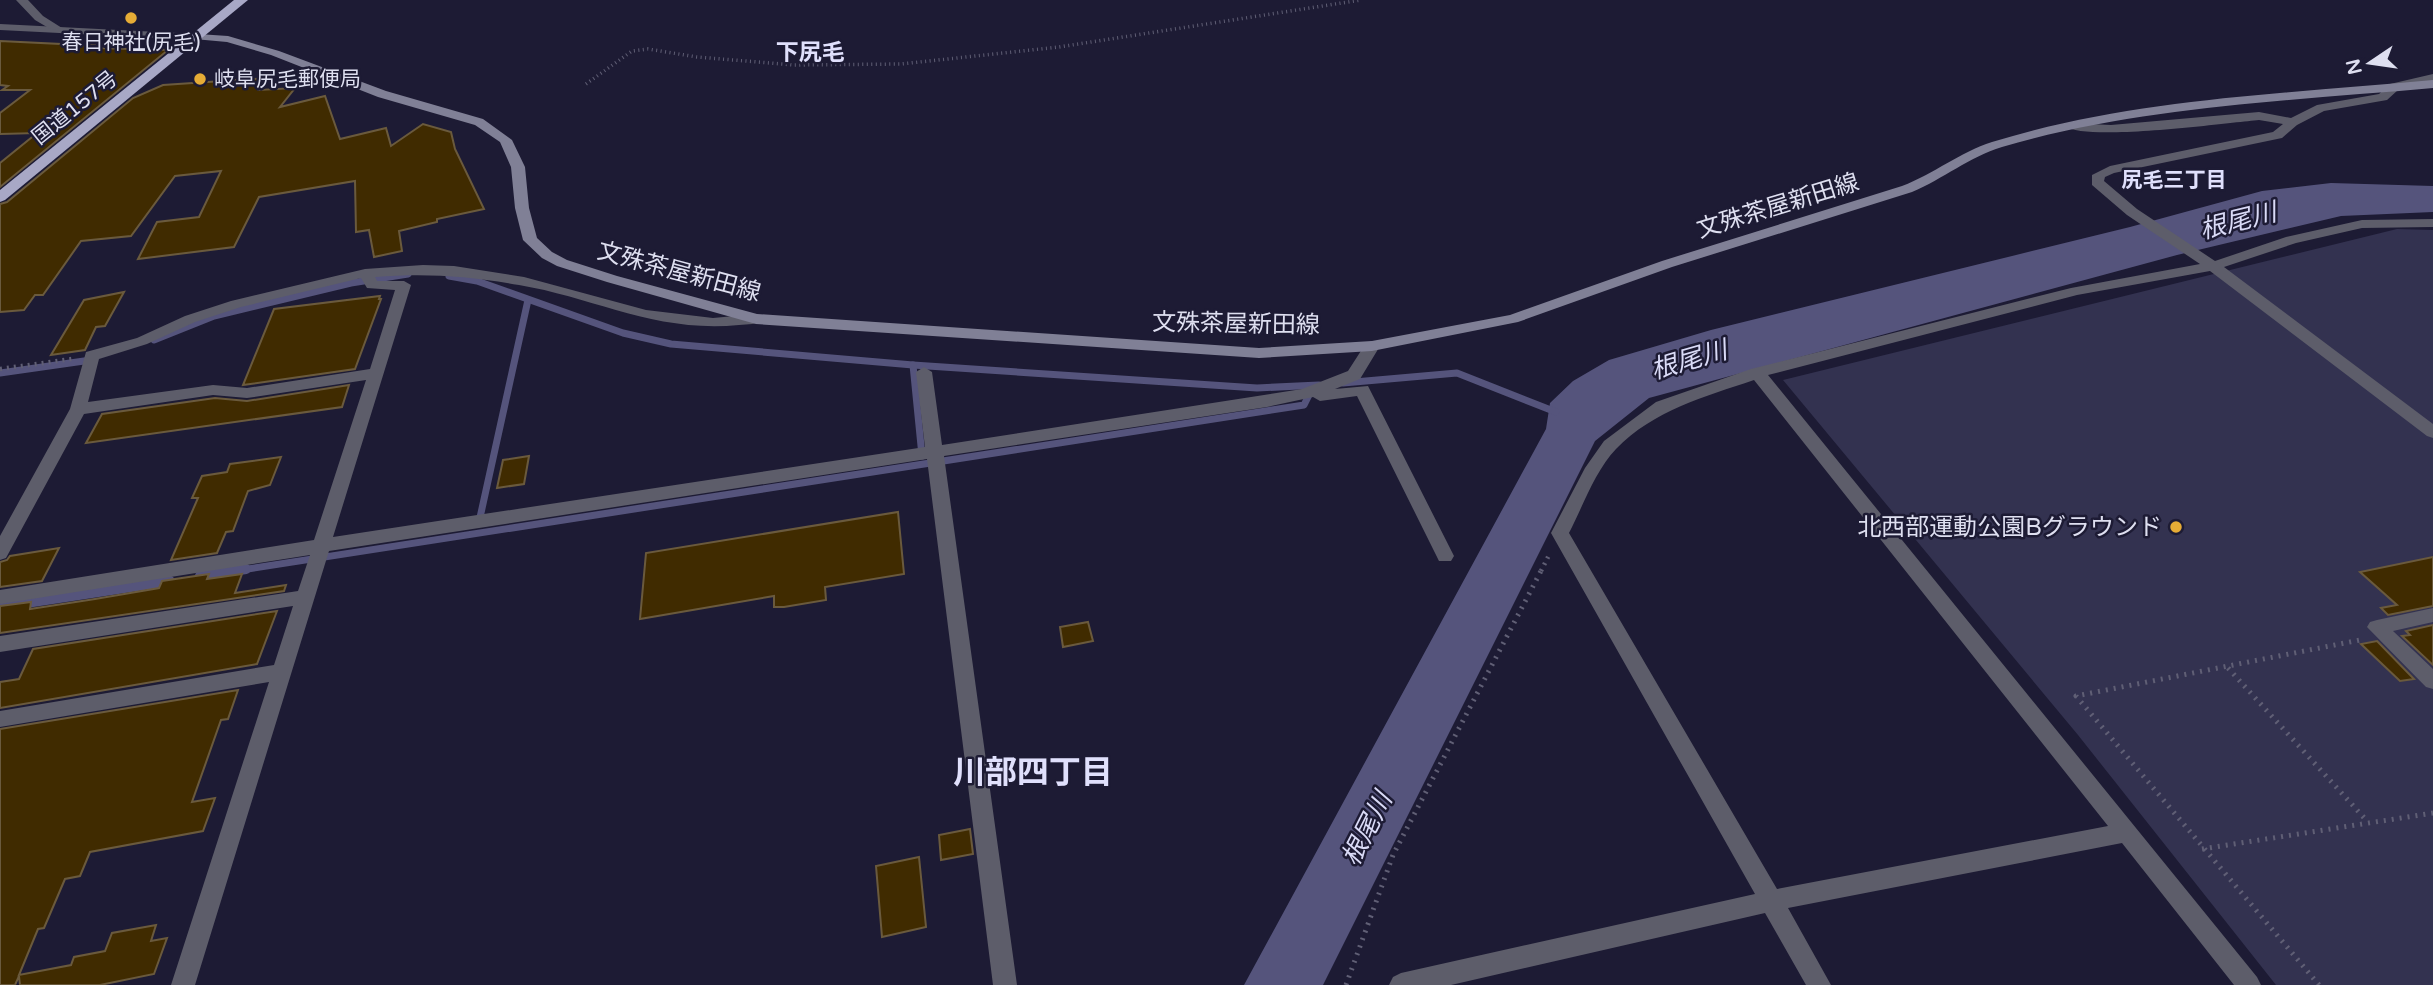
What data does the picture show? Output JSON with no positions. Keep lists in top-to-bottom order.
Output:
{
  "streets": {
    "highway": ["国道157号"],
    "main road": ["文殊茶屋新田線"]
  },
  "crossings": [
    ["国道157号", "文殊茶屋新田線"]
  ],
  "districts": ["下尻毛", "尻毛三丁目", "川部四丁目"],
  "water": ["根尾川"],
  "places": ["春日神社(尻毛)", "岐阜尻毛郵便局", "北西部運動公園Bグラウンド"],
  "north": "left"
}
